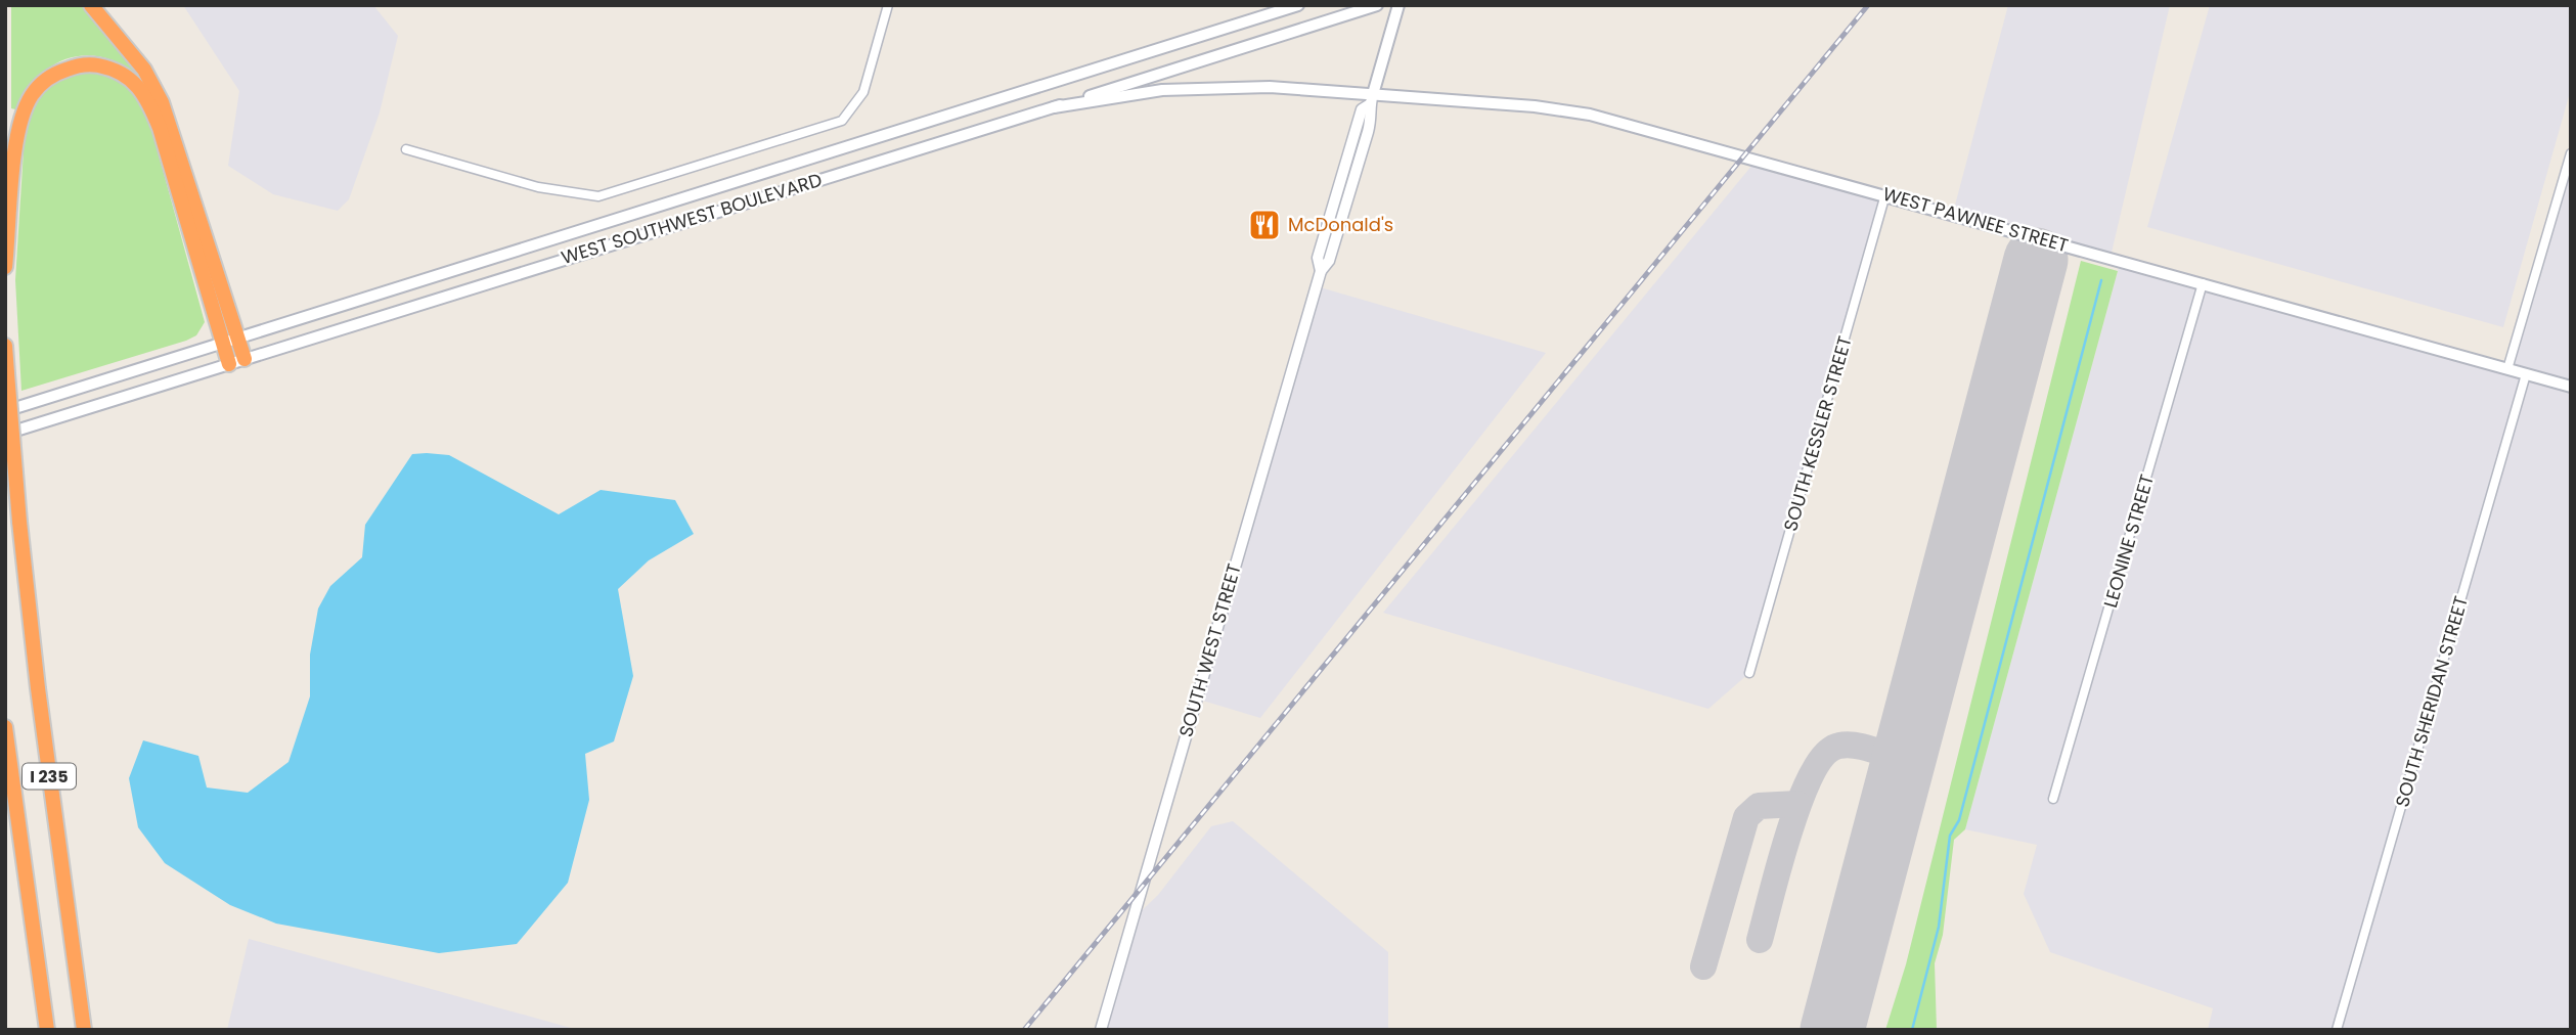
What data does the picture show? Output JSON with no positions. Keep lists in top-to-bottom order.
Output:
{
  "streets": {
    "highway": ["I 235"],
    "main road": ["WEST SOUTHWEST BOULEVARD", "WEST PAWNEE STREET", "SOUTH WEST STREET"],
    "street": ["SOUTH KESSLER STREET", "LEONINE STREET", "SOUTH SHERIDAN STREET"]
  },
  "crossings": [
    ["WEST SOUTHWEST BOULEVARD", "WEST PAWNEE STREET"],
    ["WEST PAWNEE STREET", "SOUTH KESSLER STREET"],
    ["WEST PAWNEE STREET", "LEONINE STREET"],
    ["WEST PAWNEE STREET", "SOUTH WEST STREET"],
    ["WEST PAWNEE STREET", "SOUTH SHERIDAN STREET"]
  ],
  "places": {
    "restaurant": ["McDonald's"]
  }
}
